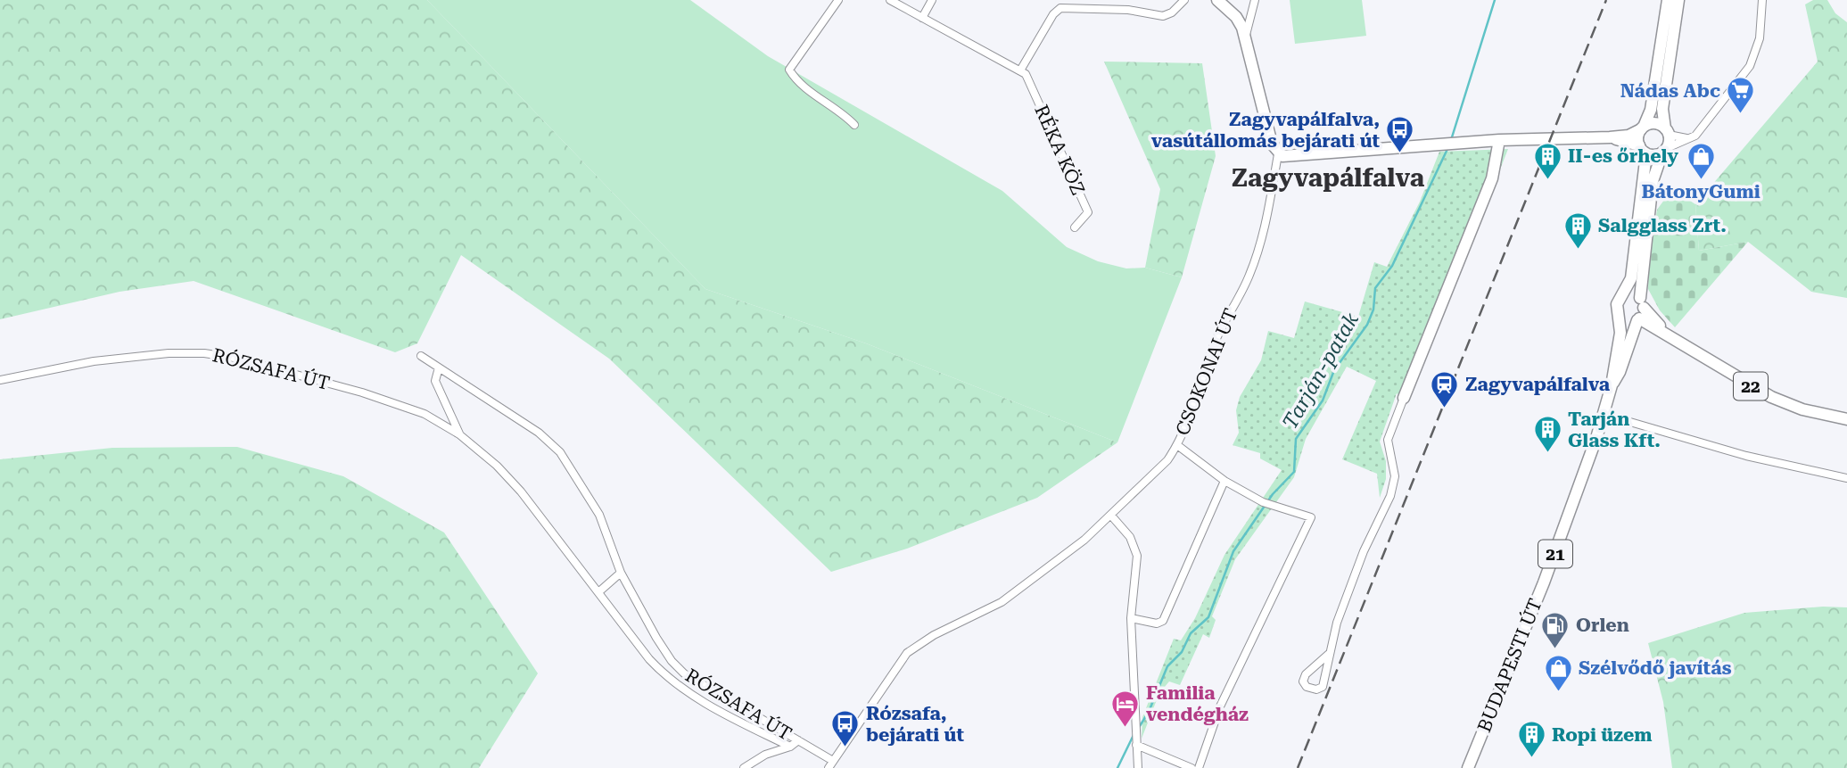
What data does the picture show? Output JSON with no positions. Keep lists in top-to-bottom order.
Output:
{
  "streets": {
    "main road": ["22", "21", "BUDAPESTI ÚT"],
    "street": ["RÉKA KÖZ", "RÓZSAFA ÚT", "CSOKONAI ÚT"]
  },
  "crossings": [
    ["RÓZSAFA ÚT", "CSOKONAI ÚT"],
    ["22", "21"],
    ["22", "BUDAPESTI ÚT"],
    ["21", "BUDAPESTI ÚT"]
  ],
  "districts": ["Zagyvapálfalva"],
  "water": ["Tarján-patak"],
  "places": {
    "supermarket": ["Nádas Abc"],
    "bus stop": ["Zagyvapálfalva, vasútállomás bejárati út", "Rózsafa, bejárati út"],
    "building": [
      "II-es őrhely",
      "Salgglass Zrt.",
      "Tarján Glass Kft.",
      "Ropi üzem"
    ],
    "shop": ["BátonyGumi", "Szélvődő javítás"],
    "station": ["Zagyvapálfalva"],
    "fuel station": ["Orlen"],
    "hotel": ["Familia vendégház"]
  }
}
